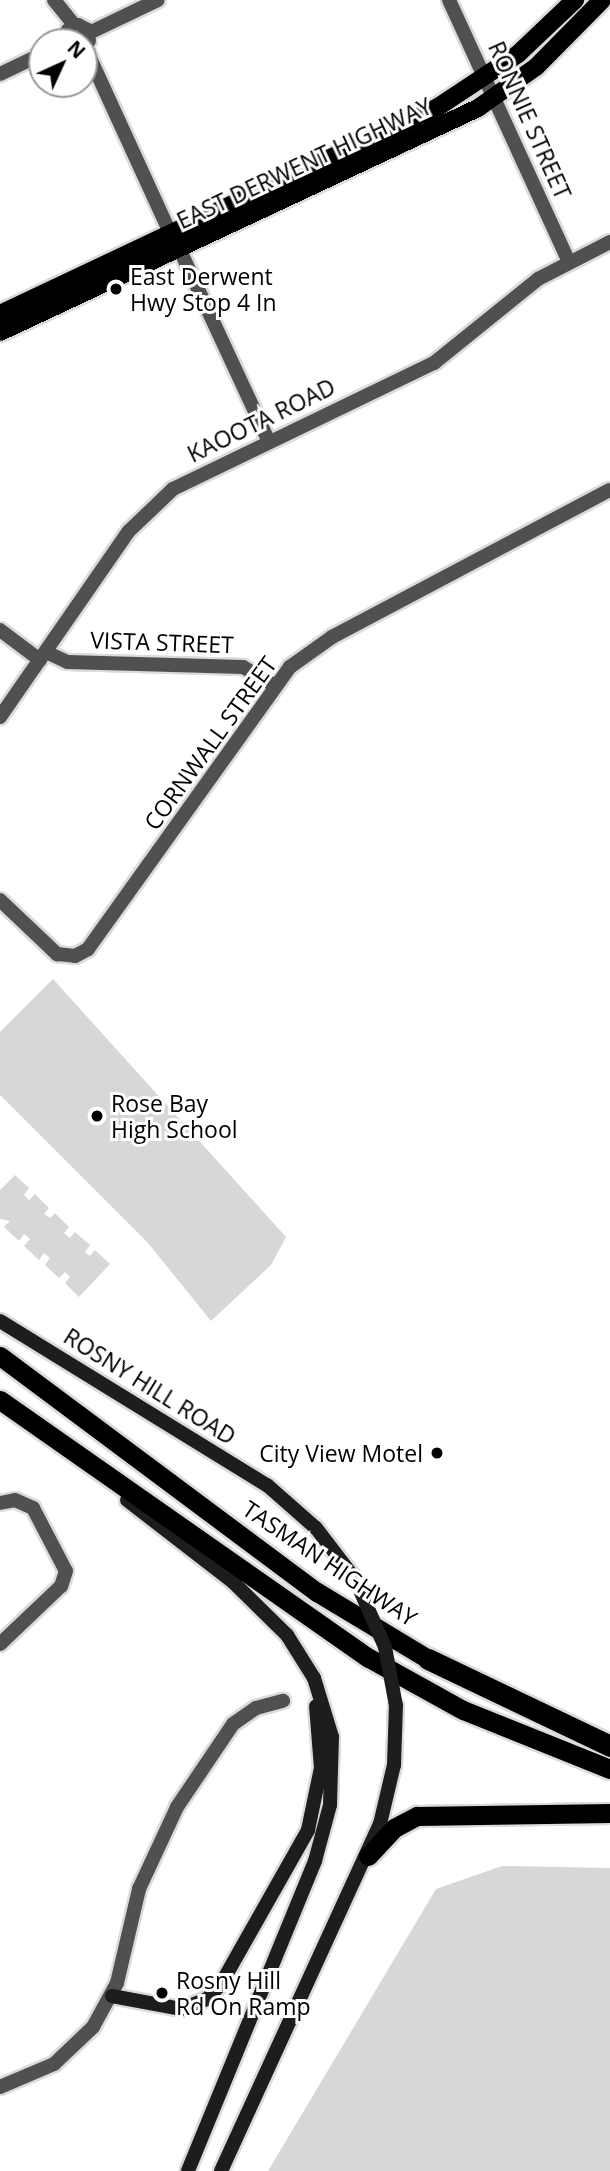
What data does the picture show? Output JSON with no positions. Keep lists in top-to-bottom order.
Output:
{
  "streets": {
    "highway": ["TASMAN HIGHWAY"],
    "main road": ["EAST DERWENT HIGHWAY", "ROSNY HILL ROAD"],
    "street": [
      "RONNIE STREET",
      "KAOOTA ROAD",
      "VISTA STREET",
      "CORNWALL STREET"
    ]
  },
  "crossings": [
    ["RONNIE STREET", "EAST DERWENT HIGHWAY"],
    ["RONNIE STREET", "KAOOTA ROAD"],
    ["KAOOTA ROAD", "VISTA STREET"],
    ["VISTA STREET", "CORNWALL STREET"]
  ],
  "places": [
    "East Derwent Hwy Stop 4 In",
    "Rose Bay High School",
    "City View Motel",
    "Rosny Hill Rd On Ramp"
  ],
  "north": "top right"
}
